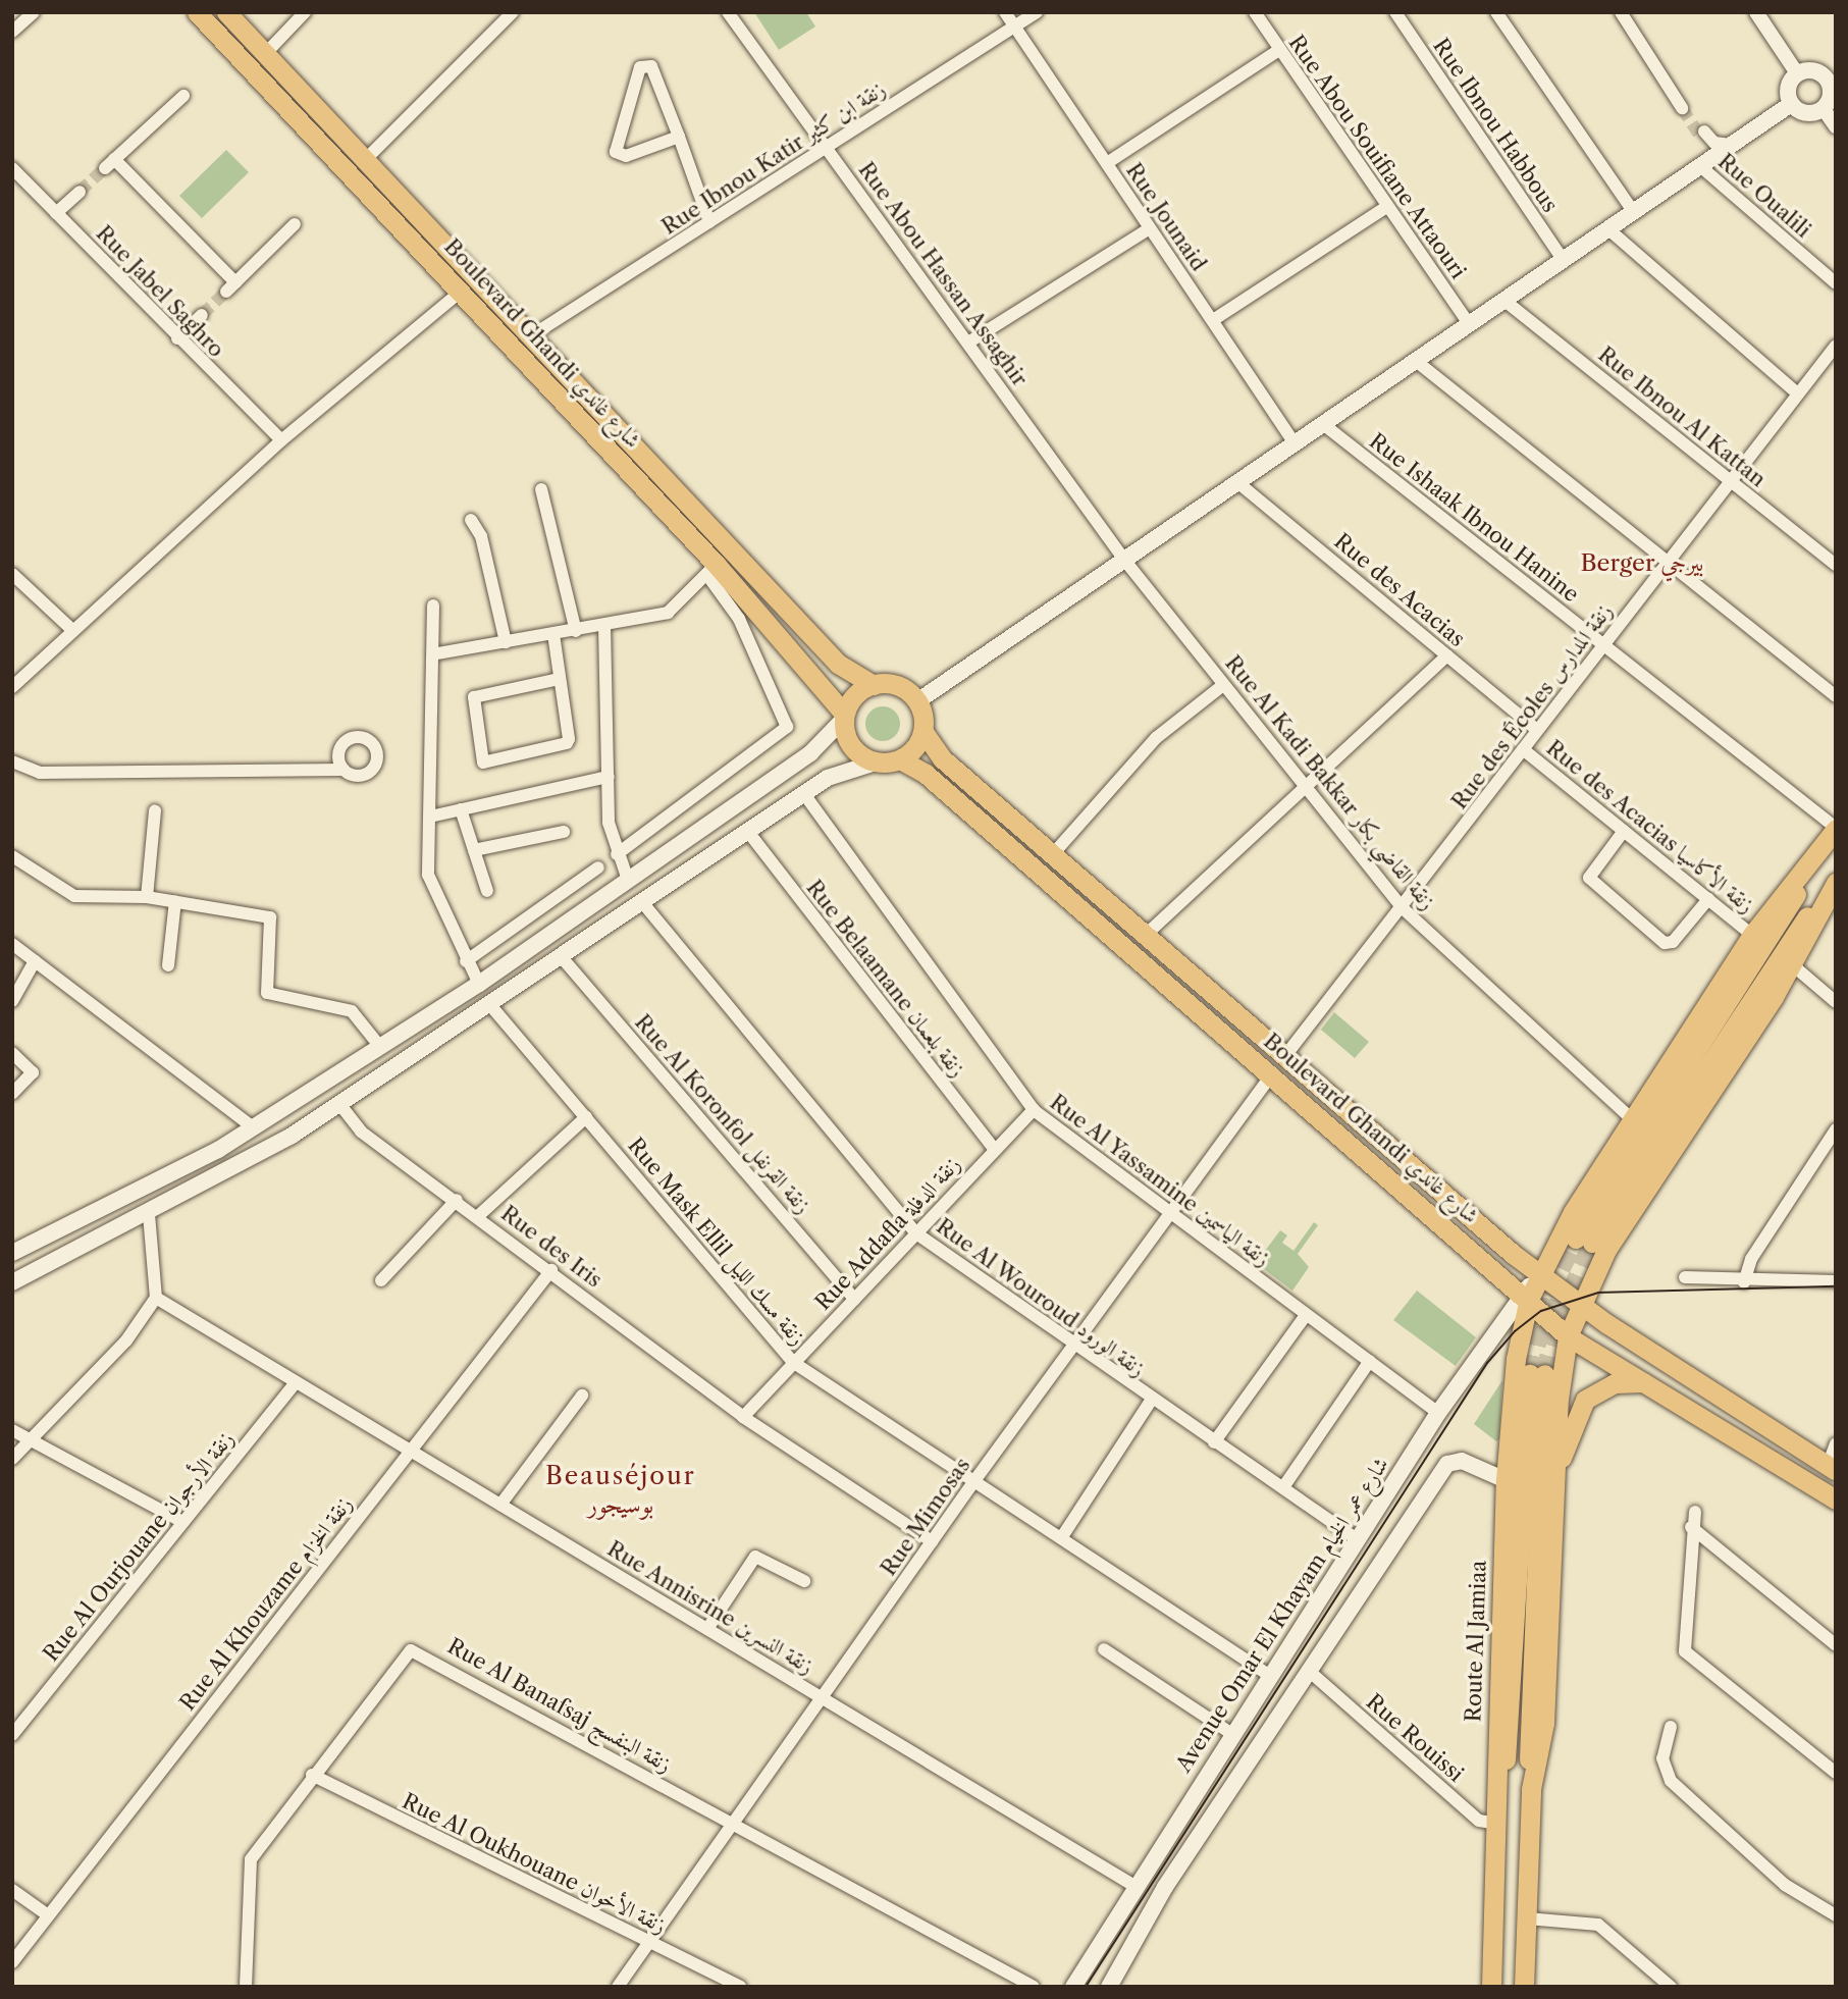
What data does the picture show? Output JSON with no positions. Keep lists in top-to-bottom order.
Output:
{
  "streets": {
    "main road": ["Boulevard Ghandi شارع غاندي", "Avenue Omar El Khayam شارع عمر الخيام", "Route Al Jamiaa"],
    "street": [
      "Rue Ibnou Habbous",
      "Rue Abou Souifiane Attaouri",
      "Rue Ibnou Katir زنقة ابن كثير",
      "Rue Oualili",
      "Rue Jounaid",
      "Rue Abou Hassan Assaghir",
      "Rue Jabel Saghro",
      "Rue Ibnou Al Kattan",
      "Rue Ishaak Ibnou Hanine",
      "Rue des Acacias",
      "Rue des Écoles زنقة المدارس",
      "Rue Al Kadi Bakkar زنقة القاضي بكار",
      "Rue des Acacias زنقة الأكاسيا",
      "Rue Belaamane زنقة بلعمان",
      "Rue Al Koronfol زنقة القرنفل",
      "Rue Al Yassamine زنقة الياسمين",
      "Rue Addafla زنقة الدفلة",
      "Rue Mask Ellil زنقة مسك الليل",
      "Rue des Iris",
      "Rue Al Wouroud زنقة الورود",
      "Rue Mimosas",
      "Rue Al Ourjouane زنقة الأرجوان",
      "Rue Al Khouzame زنقة الخزام",
      "Rue Annisrine زنقة النسرين",
      "Rue Al Banafsaj زنقة البنفسج",
      "Rue Rouissi",
      "Rue Al Oukhouane زنقة الأخوان"
    ]
  },
  "crossings": [
    ["Rue Ibnou Katir زنقة ابن كثير", "Rue Jounaid"],
    ["Rue Ibnou Katir زنقة ابن كثير", "Rue Abou Hassan Assaghir"],
    ["Rue Ibnou Katir زنقة ابن كثير", "Boulevard Ghandi شارع غاندي"],
    ["Rue Abou Hassan Assaghir", "Rue Al Kadi Bakkar زنقة القاضي بكار"],
    ["Boulevard Ghandi شارع غاندي", "Rue des Écoles زنقة المدارس"],
    ["Boulevard Ghandi شارع غاندي", "Rue Mimosas"],
    ["Boulevard Ghandi شارع غاندي", "Avenue Omar El Khayam شارع عمر الخيام"],
    ["Boulevard Ghandi شارع غاندي", "Route Al Jamiaa"],
    ["Rue Ibnou Al Kattan", "Rue des Écoles زنقة المدارس"],
    ["Rue Ishaak Ibnou Hanine", "Rue des Écoles زنقة المدارس"],
    ["Rue des Acacias", "Rue des Écoles زنقة المدارس"],
    ["Rue des Écoles زنقة المدارس", "Rue Al Kadi Bakkar زنقة القاضي بكار"],
    ["Rue des Écoles زنقة المدارس", "Rue des Acacias زنقة الأكاسيا"],
    ["Rue Al Kadi Bakkar زنقة القاضي بكار", "Route Al Jamiaa"],
    ["Rue des Acacias زنقة الأكاسيا", "Route Al Jamiaa"],
    ["Rue Belaamane زنقة بلعمان", "Rue Addafla زنقة الدفلة"],
    ["Rue Al Koronfol زنقة القرنفل", "Rue Addafla زنقة الدفلة"],
    ["Rue Al Yassamine زنقة الياسمين", "Rue Addafla زنقة الدفلة"],
    ["Rue Al Yassamine زنقة الياسمين", "Rue Mimosas"],
    ["Rue Al Yassamine زنقة الياسمين", "Avenue Omar El Khayam شارع عمر الخيام"],
    ["Rue Addafla زنقة الدفلة", "Rue Mask Ellil زنقة مسك الليل"],
    ["Rue Addafla زنقة الدفلة", "Rue des Iris"],
    ["Rue Addafla زنقة الدفلة", "Rue Al Wouroud زنقة الورود"],
    ["Rue Mask Ellil زنقة مسك الليل", "Rue Mimosas"],
    ["Rue Mask Ellil زنقة مسك الليل", "Avenue Omar El Khayam شارع عمر الخيام"],
    ["Rue des Iris", "Rue Mimosas"],
    ["Rue des Iris", "Rue Al Khouzame زنقة الخزام"],
    ["Rue Al Wouroud زنقة الورود", "Rue Mimosas"],
    ["Rue Al Wouroud زنقة الورود", "Avenue Omar El Khayam شارع عمر الخيام"],
    ["Rue Mimosas", "Rue Annisrine زنقة النسرين"],
    ["Rue Mimosas", "Rue Al Banafsaj زنقة البنفسج"],
    ["Rue Mimosas", "Rue Al Oukhouane زنقة الأخوان"],
    ["Rue Al Ourjouane زنقة الأرجوان", "Rue Annisrine زنقة النسرين"],
    ["Rue Al Khouzame زنقة الخزام", "Rue Annisrine زنقة النسرين"],
    ["Rue Annisrine زنقة النسرين", "Avenue Omar El Khayam شارع عمر الخيام"],
    ["Avenue Omar El Khayam شارع عمر الخيام", "Route Al Jamiaa"],
    ["Route Al Jamiaa", "Rue Rouissi"],
    ["Rue Al Banafsaj زنقة البنفسج", "Rue Al Oukhouane زنقة الأخوان"]
  ],
  "districts": ["Berger بيرجي", "Beauséjour بوسيجور"]
}
